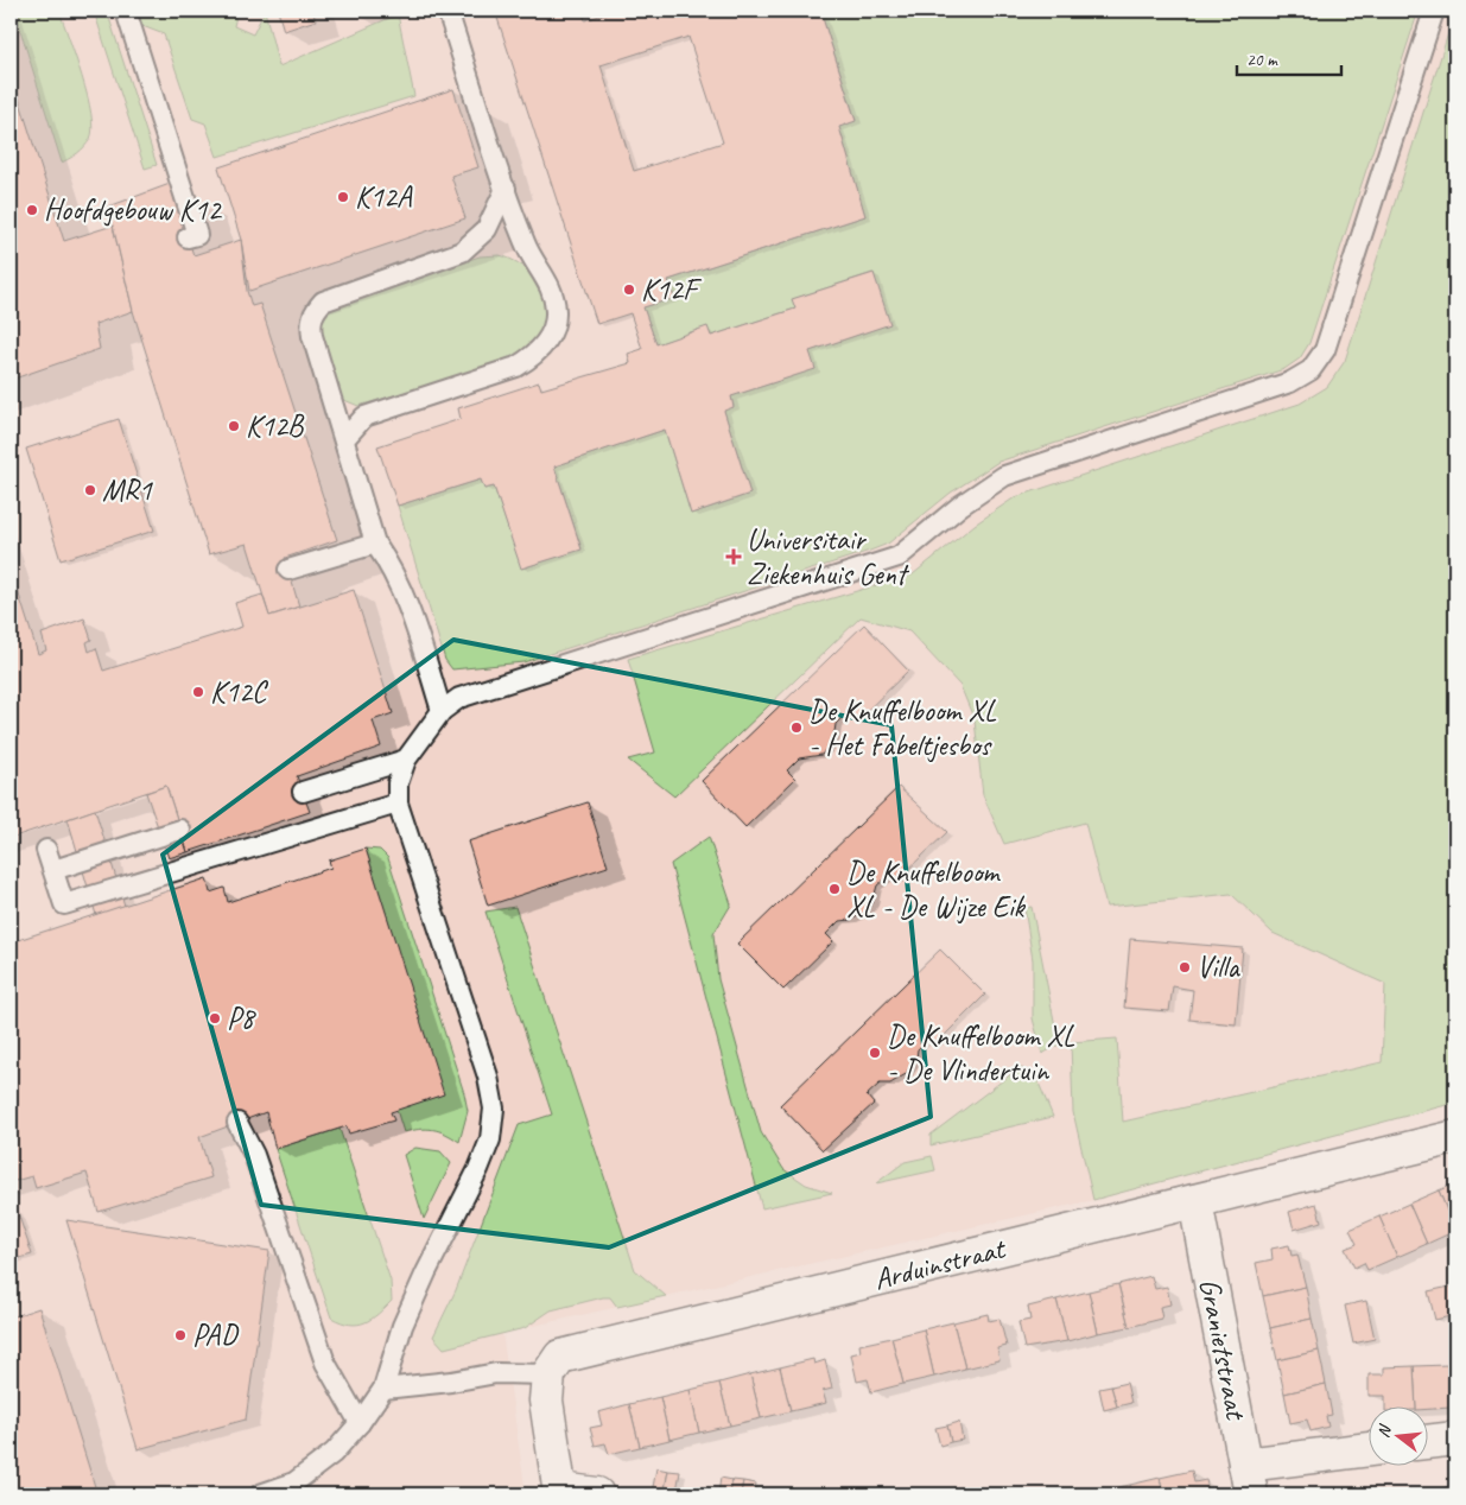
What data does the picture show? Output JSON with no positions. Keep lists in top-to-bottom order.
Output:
{
  "streets": {
    "street": ["Arduinstraat", "Granietstraat"]
  },
  "crossings": [
    ["Arduinstraat", "Granietstraat"]
  ],
  "places": {
    "other": [
      "K12A",
      "Hoofdgebouw K12",
      "K12F",
      "K12B",
      "MR1",
      "K12C",
      "De Knuffelboom XL - Het Fabeltjesbos",
      "De Knuffelboom XL - De Wijze Eik",
      "Villa",
      "P8",
      "De Knuffelboom XL - De Vlindertuin",
      "PAD"
    ],
    "health": ["Universitair Ziekenhuis Gent"]
  },
  "scale_bar": "20 m",
  "north": "left"
}
